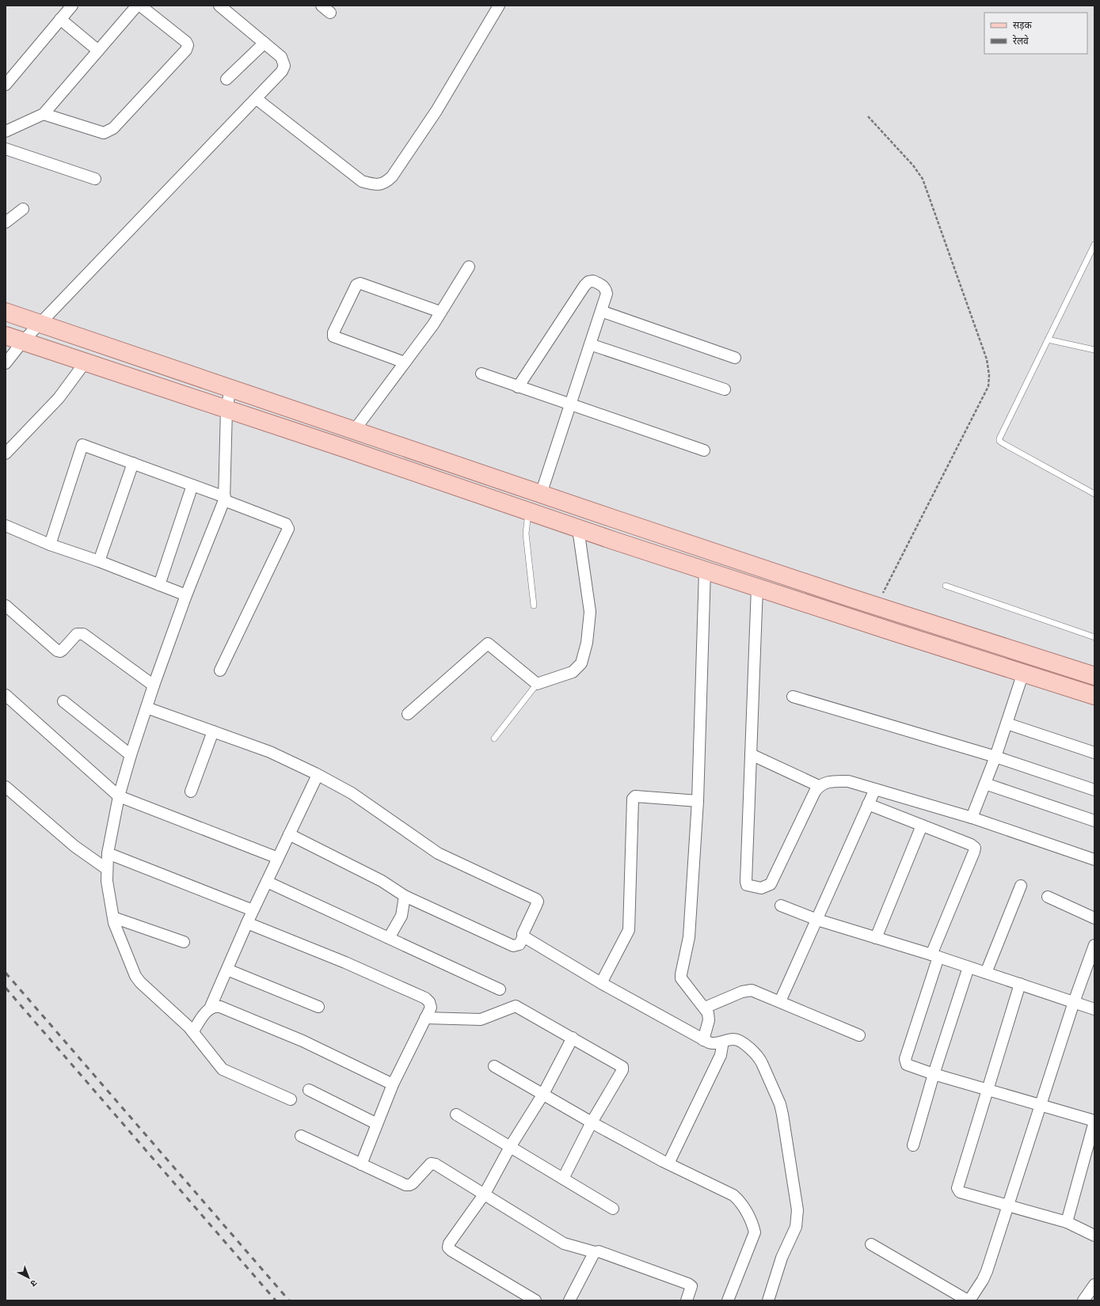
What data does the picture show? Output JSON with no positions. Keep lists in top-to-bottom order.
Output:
{
  "legend": ["सड़क", "रेलवे"],
  "north": "bottom right"
}
